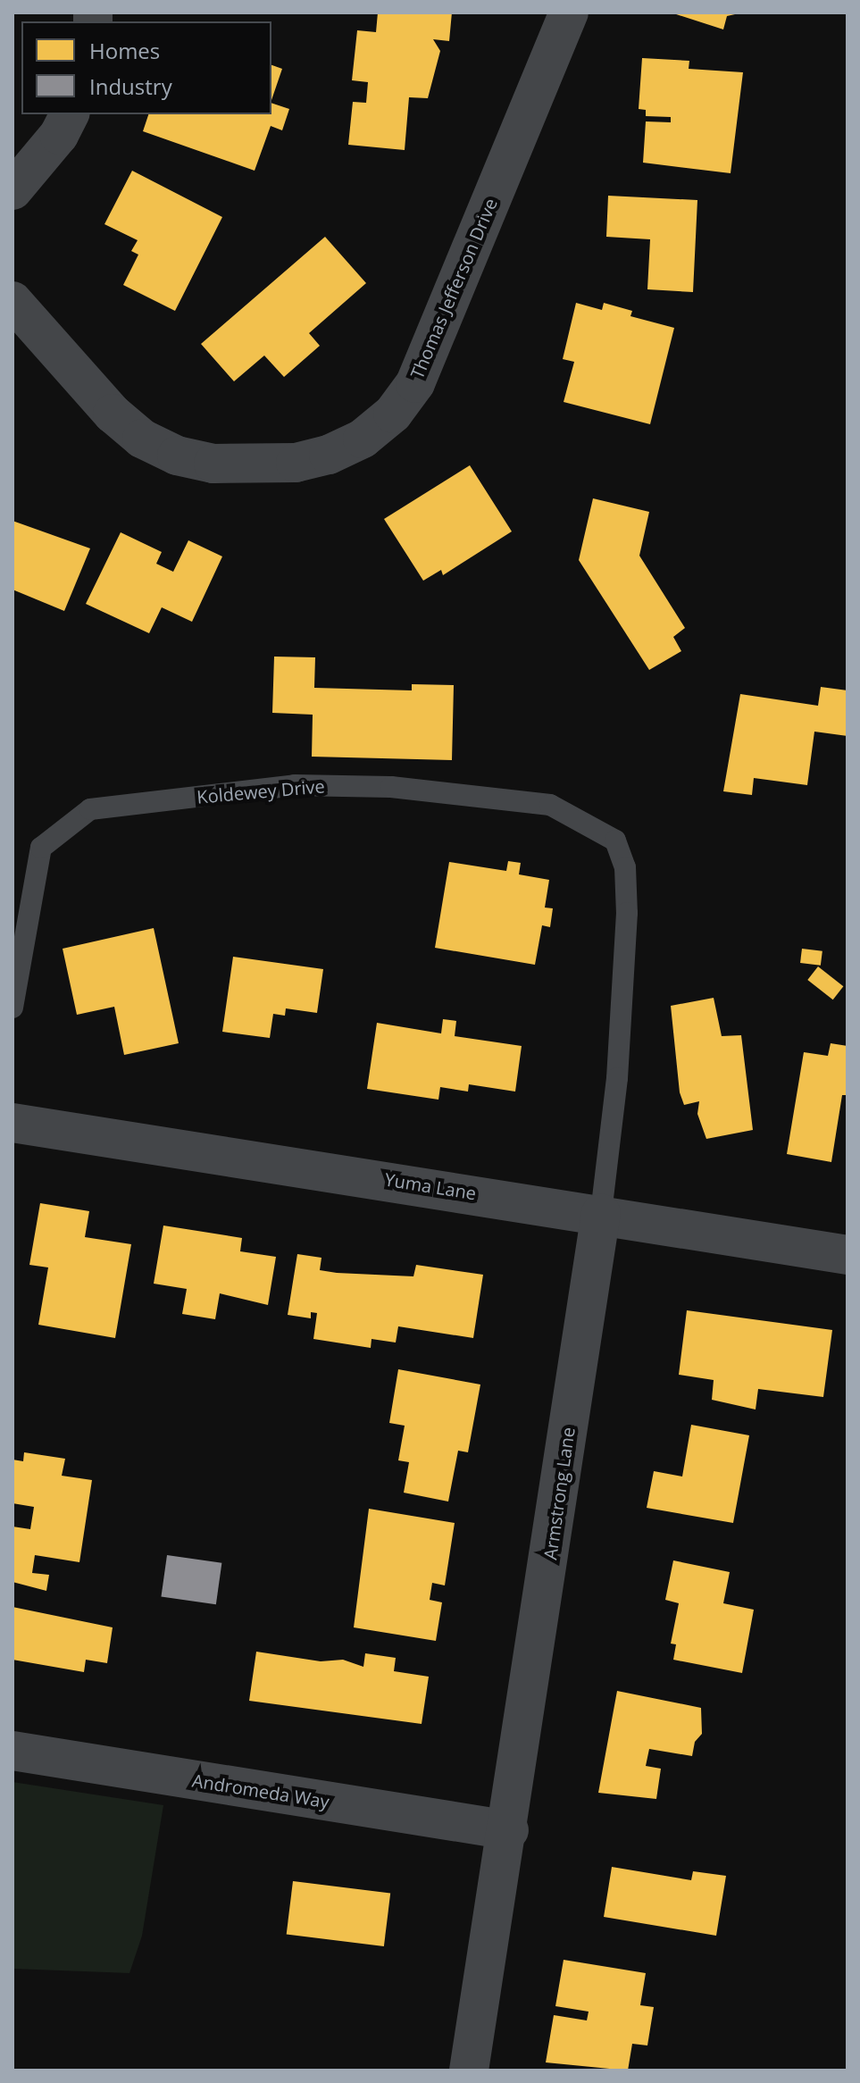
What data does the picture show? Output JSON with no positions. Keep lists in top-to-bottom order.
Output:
{
  "streets": {
    "street": [
      "Thomas Jefferson Drive",
      "Yuma Lane",
      "Armstrong Lane",
      "Andromeda Way"
    ],
    "lane": ["Koldewey Drive"]
  },
  "crossings": [
    ["Koldewey Drive", "Armstrong Lane"],
    ["Yuma Lane", "Armstrong Lane"],
    ["Armstrong Lane", "Andromeda Way"]
  ],
  "legend": ["Homes", "Industry"]
}
